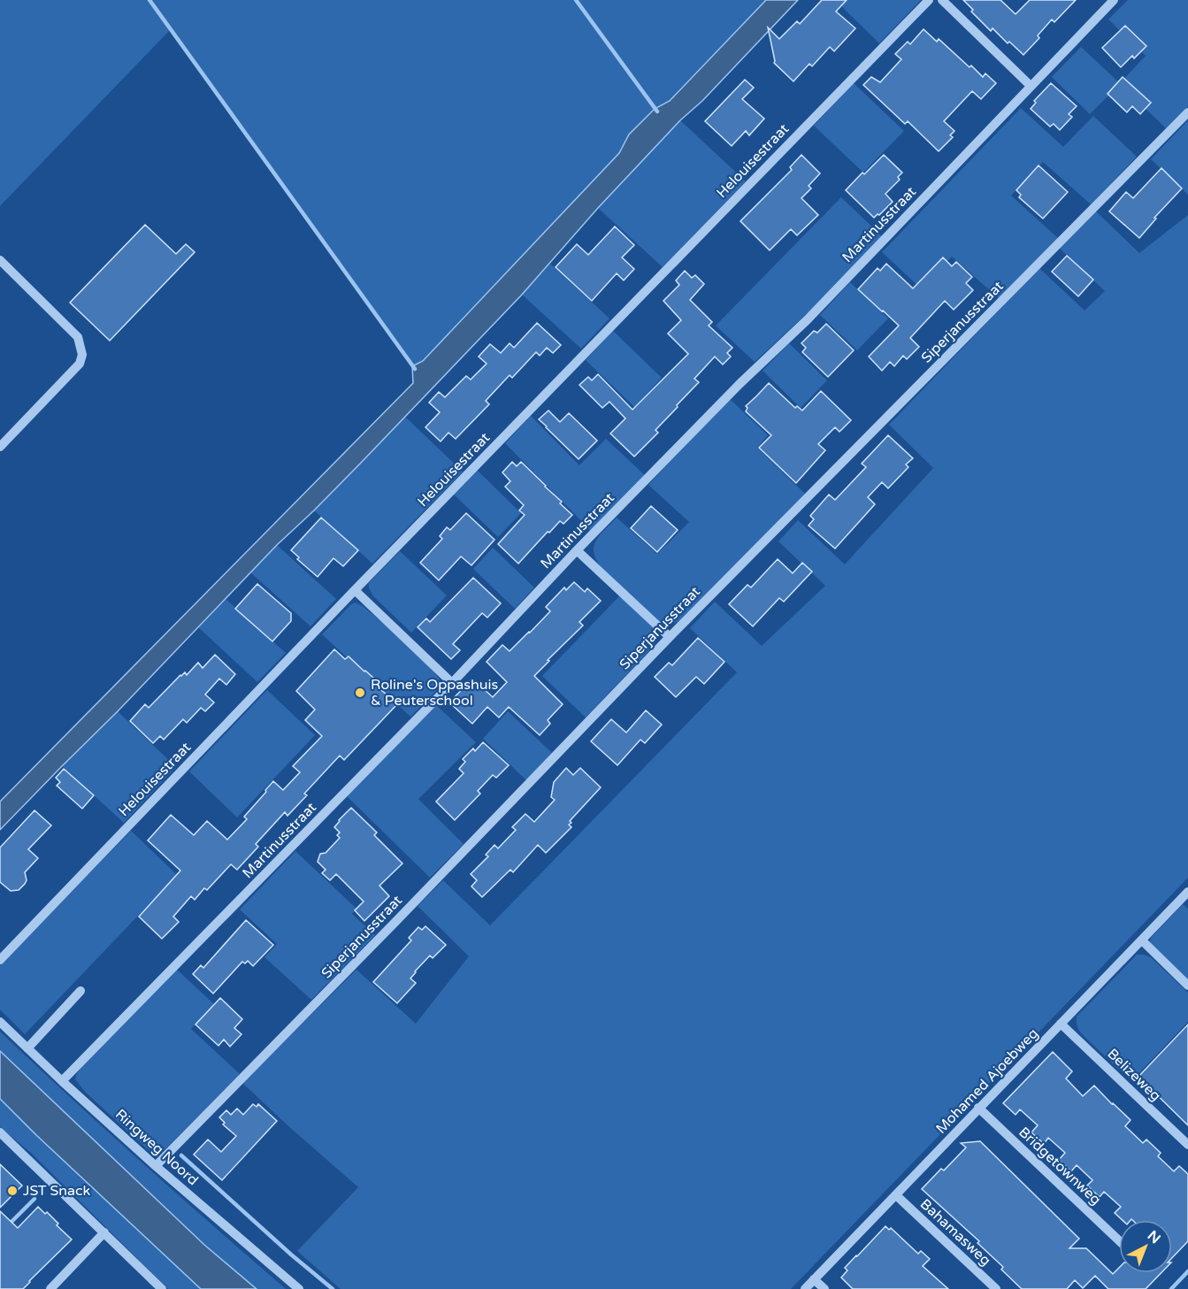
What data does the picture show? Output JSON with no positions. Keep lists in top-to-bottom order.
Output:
{
  "streets": {
    "street": [
      "Helouisestraat",
      "Martinusstraat",
      "Siperjanusstraat",
      "Belizeweg",
      "Mohamed Ajoebweg",
      "Ringweg Noord",
      "Bridgetownweg",
      "Bahamasweg"
    ]
  },
  "crossings": [
    ["Martinusstraat", "Ringweg Noord"],
    ["Siperjanusstraat", "Ringweg Noord"],
    ["Belizeweg", "Mohamed Ajoebweg"],
    ["Mohamed Ajoebweg", "Bridgetownweg"],
    ["Mohamed Ajoebweg", "Bahamasweg"]
  ],
  "places": ["Roline's Oppashuis & Peuterschool", "JST Snack"],
  "north": "top right"
}
